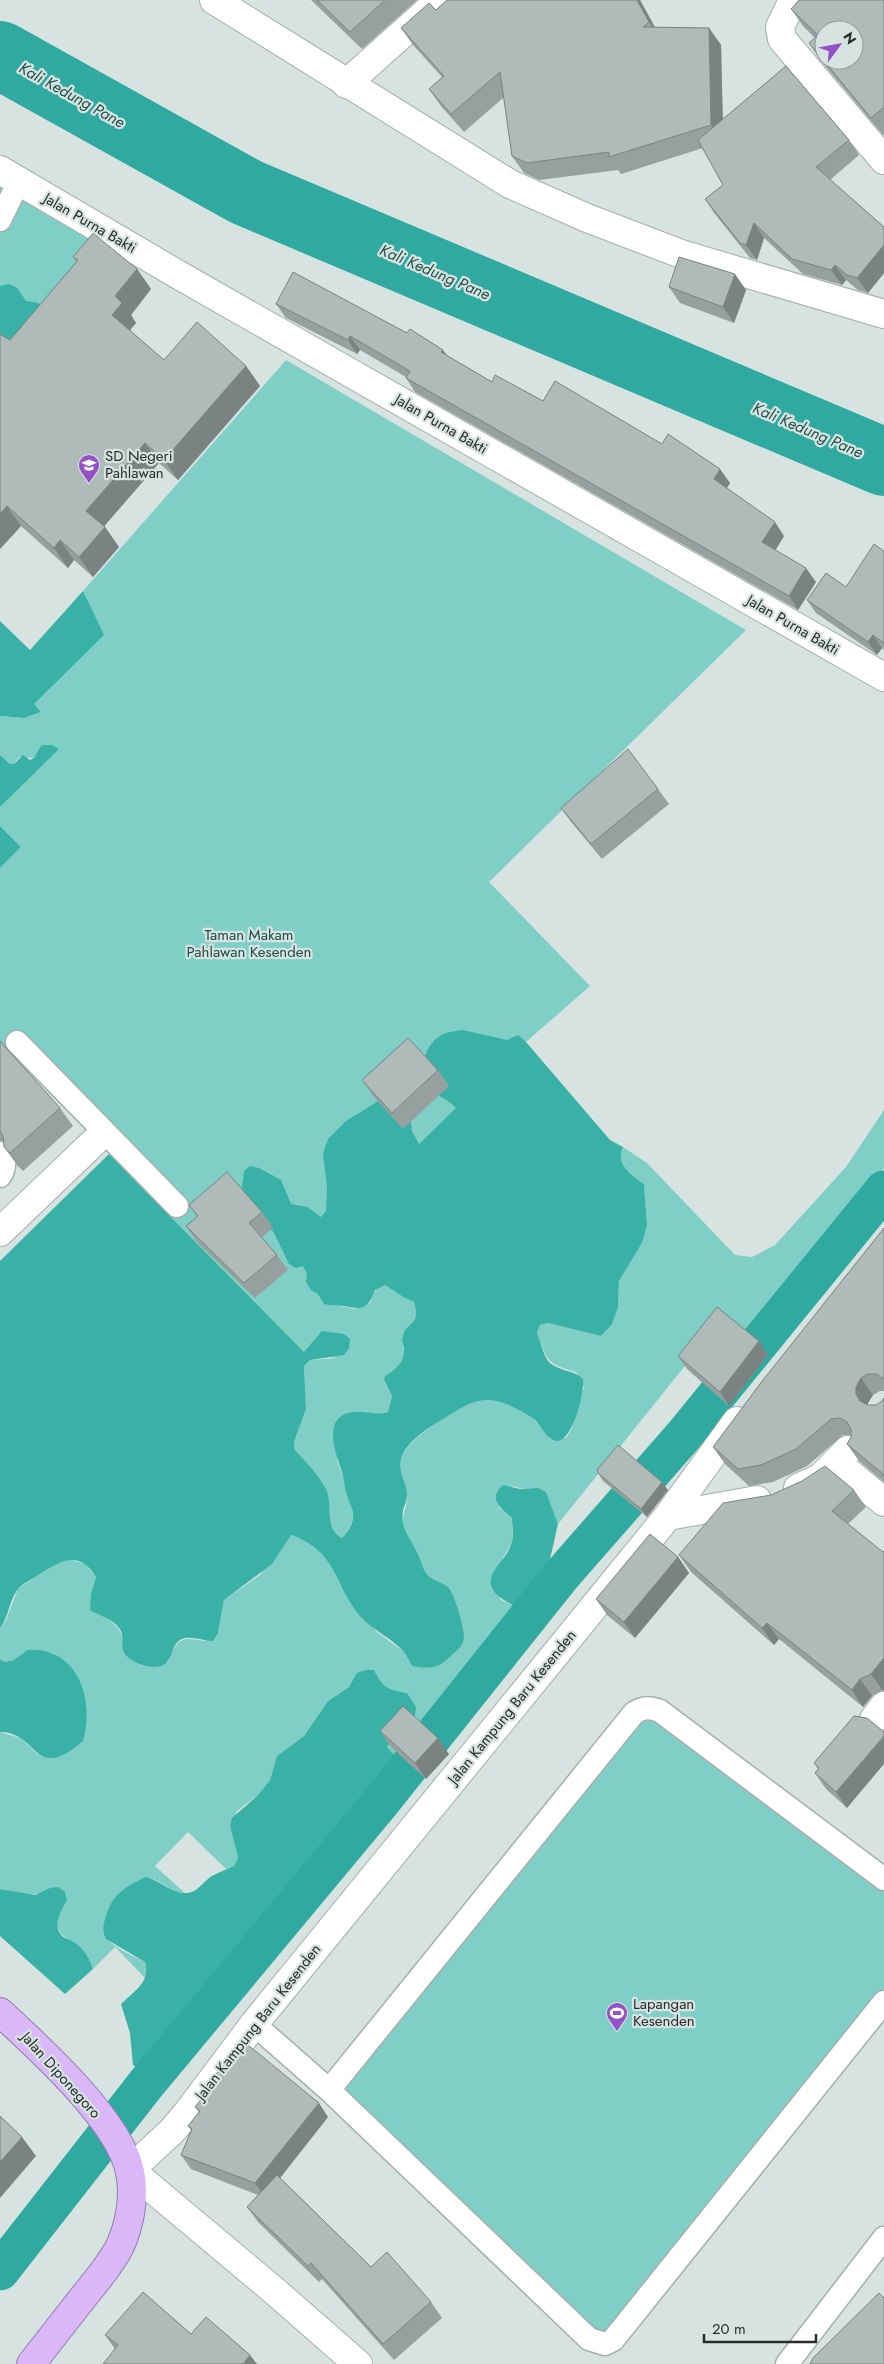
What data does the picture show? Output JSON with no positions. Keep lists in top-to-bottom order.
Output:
{
  "streets": {
    "highway": ["Jalan Diponegoro"],
    "street": ["Jalan Purna Bakti", "Jalan Kampung Baru Kesenden"]
  },
  "crossings": [
    ["Jalan Kampung Baru Kesenden", "Jalan Diponegoro"]
  ],
  "water": ["Kali Kedung Pane"],
  "parks": ["Taman Makam Pahlawan Kesenden"],
  "places": {
    "school or university": ["SD Negeri Pahlawan"],
    "sports": ["Lapangan Kesenden"]
  },
  "scale_bar": "20 m",
  "north": "top right"
}
